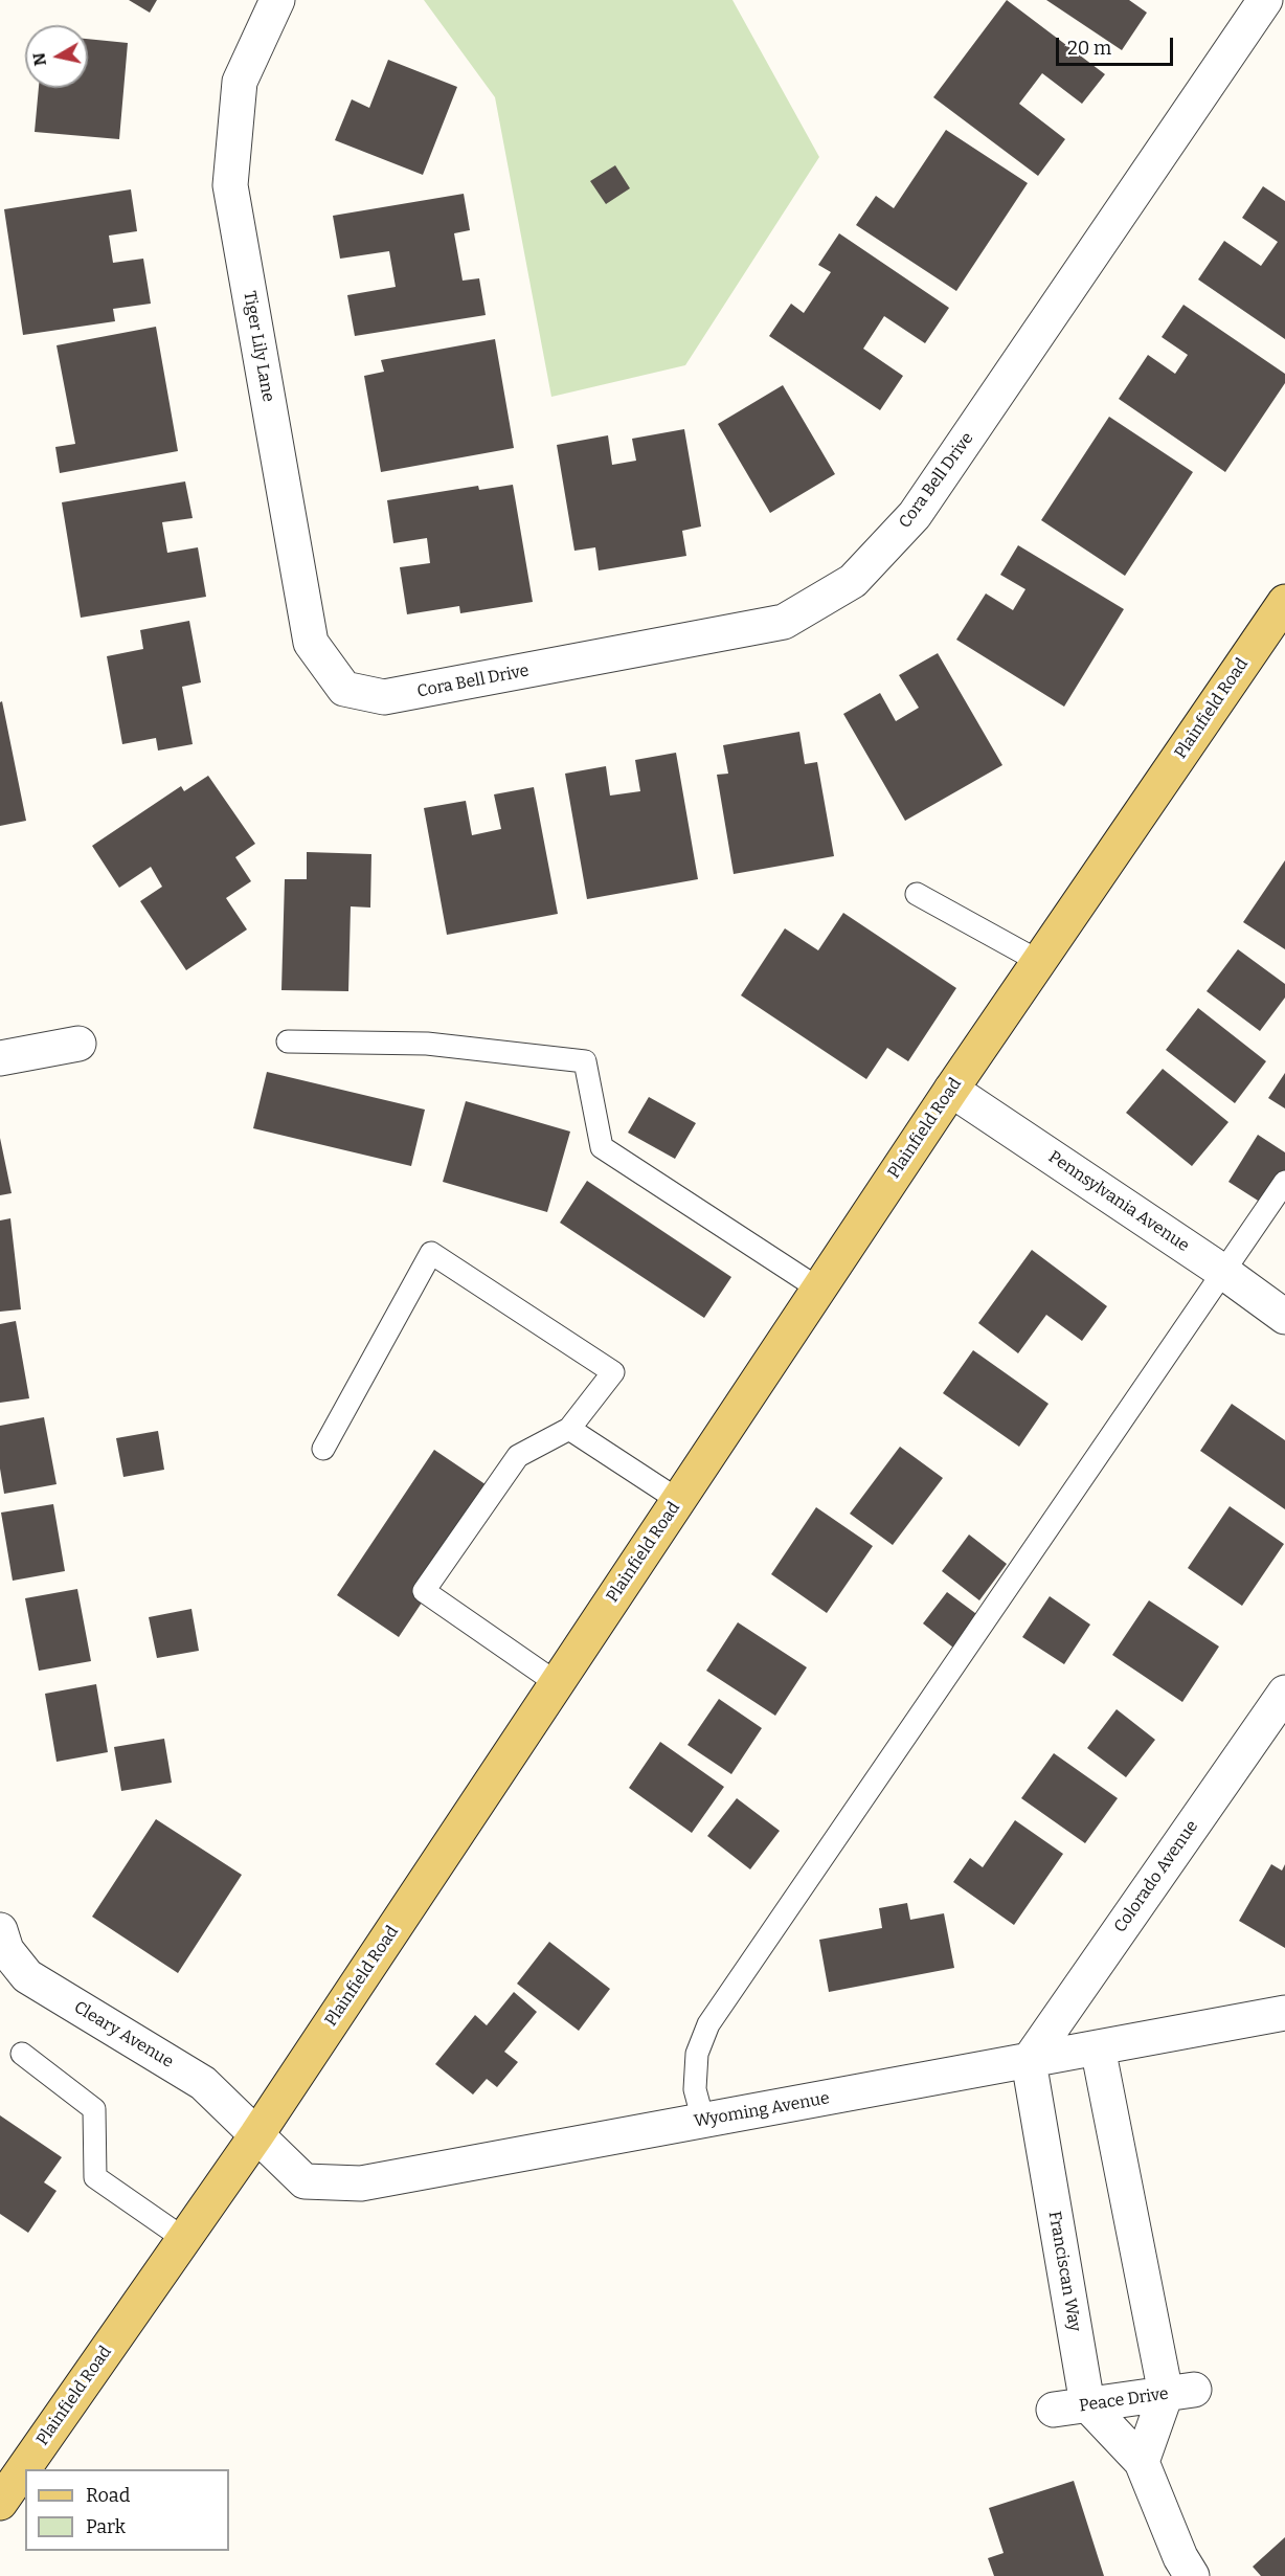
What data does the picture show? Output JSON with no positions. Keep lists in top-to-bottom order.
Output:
{
  "streets": {
    "main road": ["Plainfield Road"],
    "street": [
      "Tiger Lily Lane",
      "Cora Bell Drive",
      "Pennsylvania Avenue",
      "Colorado Avenue",
      "Cleary Avenue",
      "Wyoming Avenue",
      "Franciscan Way",
      "Peace Drive"
    ]
  },
  "crossings": [
    ["Tiger Lily Lane", "Cora Bell Drive"],
    ["Plainfield Road", "Pennsylvania Avenue"],
    ["Plainfield Road", "Cleary Avenue"],
    ["Plainfield Road", "Wyoming Avenue"],
    ["Colorado Avenue", "Wyoming Avenue"],
    ["Colorado Avenue", "Franciscan Way"],
    ["Cleary Avenue", "Wyoming Avenue"],
    ["Wyoming Avenue", "Franciscan Way"],
    ["Franciscan Way", "Peace Drive"]
  ],
  "legend": ["Road", "Park"],
  "scale_bar": "20 m",
  "north": "left"
}
